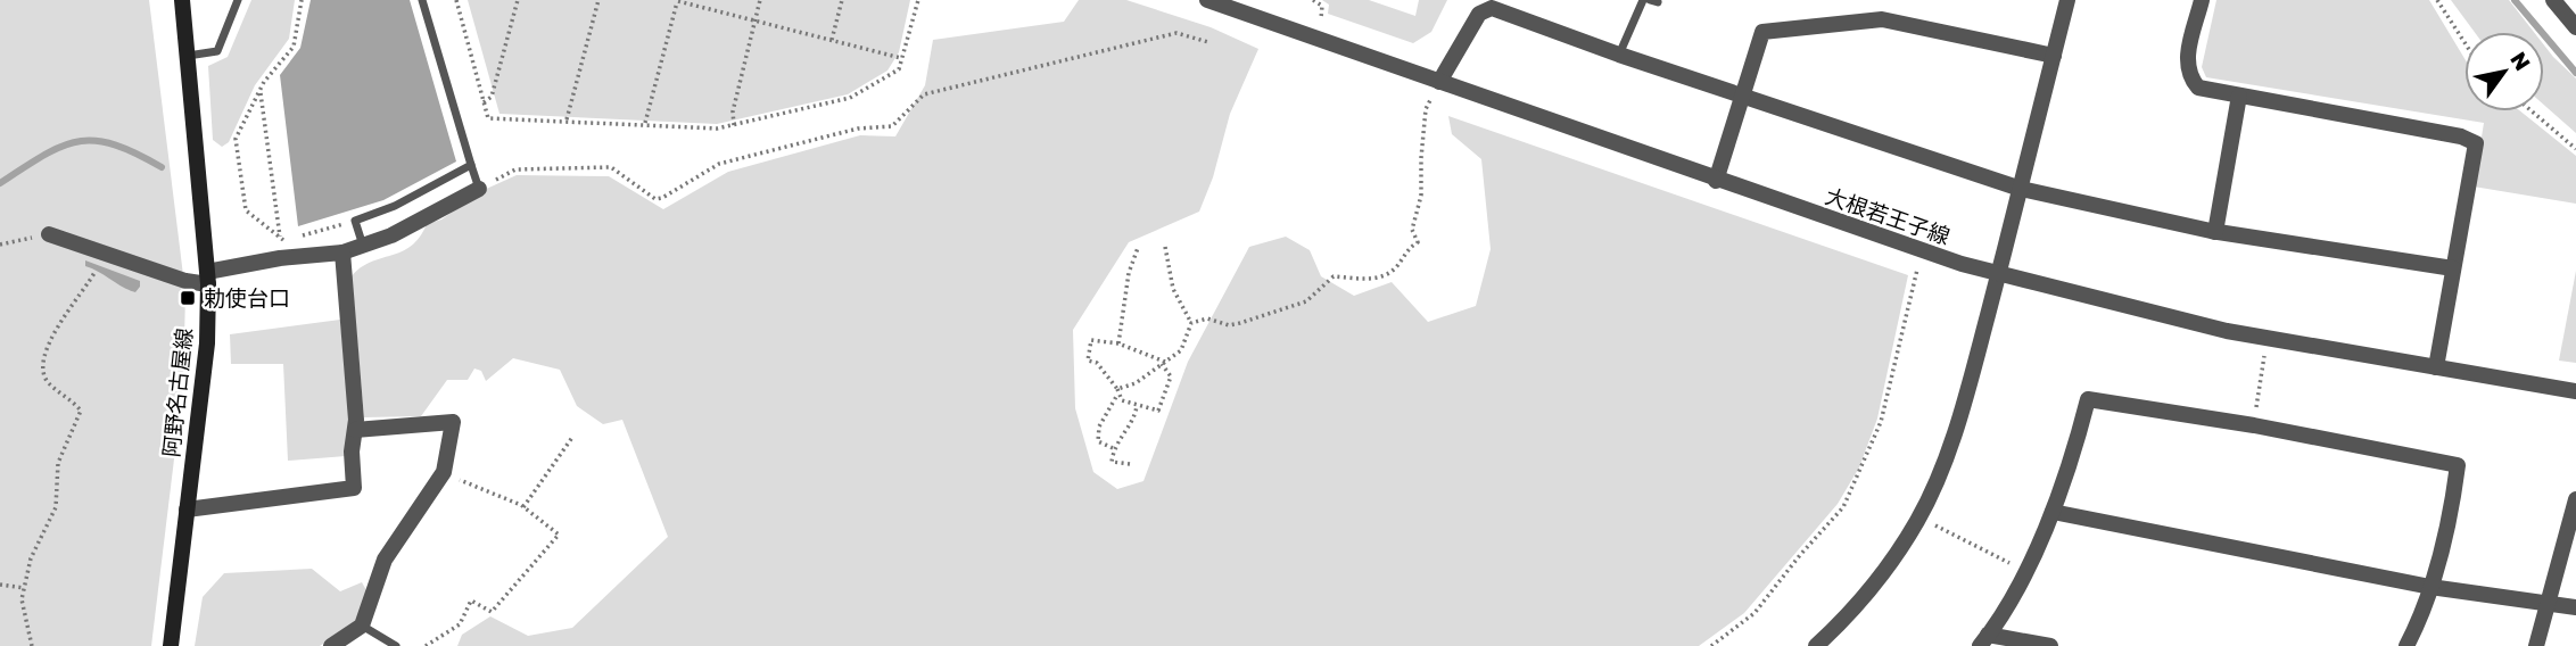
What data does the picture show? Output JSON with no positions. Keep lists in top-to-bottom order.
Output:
{
  "streets": {
    "main road": ["阿野名古屋線"],
    "street": ["大根若王子線"]
  },
  "places": {
    "transit": ["勅使台口"]
  },
  "north": "top right"
}
